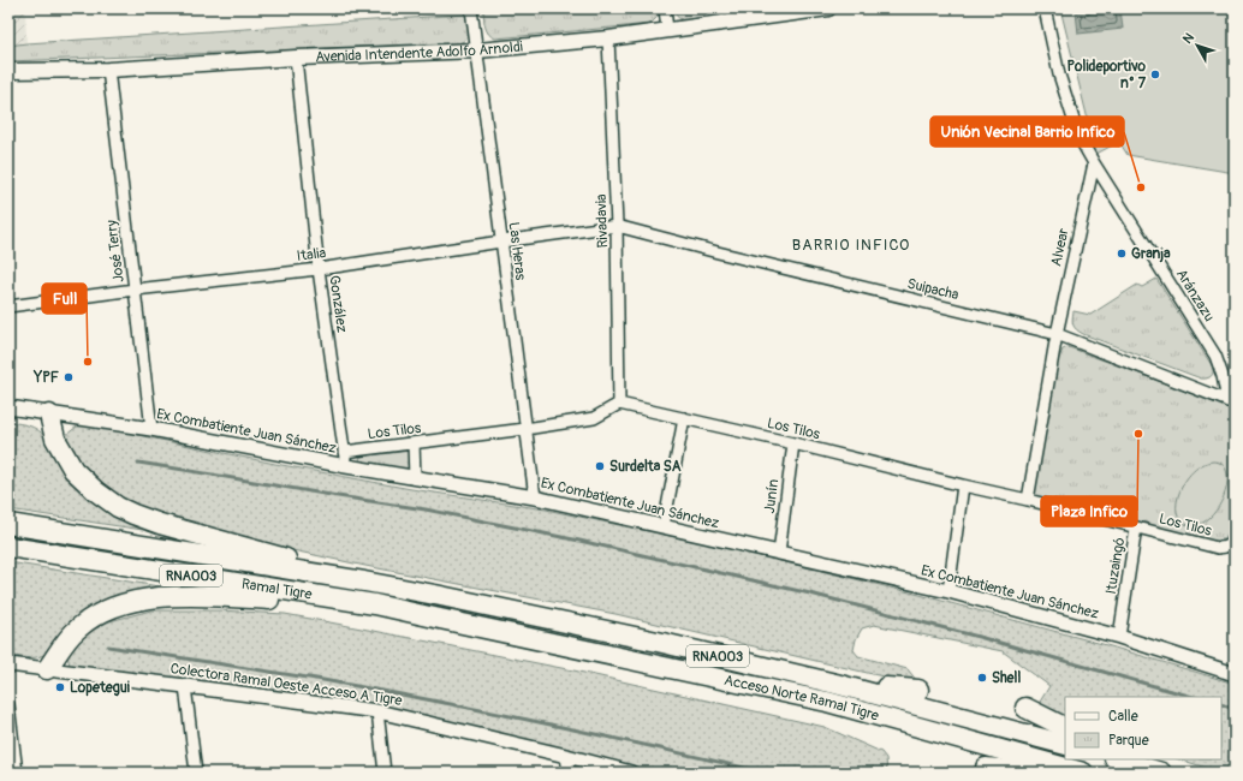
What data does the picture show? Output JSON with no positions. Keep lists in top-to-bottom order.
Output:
{
  "streets": {
    "highway": ["RNA003", "Ramal Tigre", "Acceso Norte Ramal Tigre"],
    "main road": ["Avenida Intendente Adolfo Arnoldi"],
    "street": [
      "Rivadavia",
      "Alvear",
      "José Terry",
      "Las Heras",
      "Italia",
      "Suipacha",
      "Aránzazu",
      "González",
      "Los Tilos",
      "Ex Combatiente Juan Sánchez",
      "Junín",
      "Ituzaingó",
      "Colectora Ramal Oeste Acceso A Tigre"
    ]
  },
  "crossings": [
    ["Avenida Intendente Adolfo Arnoldi", "Rivadavia"],
    ["Avenida Intendente Adolfo Arnoldi", "José Terry"],
    ["Avenida Intendente Adolfo Arnoldi", "Las Heras"],
    ["Avenida Intendente Adolfo Arnoldi", "González"],
    ["Rivadavia", "Italia"],
    ["Rivadavia", "Suipacha"],
    ["Rivadavia", "Los Tilos"],
    ["Alvear", "Suipacha"],
    ["Alvear", "Aránzazu"],
    ["Alvear", "Los Tilos"],
    ["José Terry", "Italia"],
    ["José Terry", "Ex Combatiente Juan Sánchez"],
    ["Las Heras", "Italia"],
    ["Las Heras", "Los Tilos"],
    ["Las Heras", "Ex Combatiente Juan Sánchez"],
    ["Italia", "Suipacha"],
    ["Italia", "González"],
    ["Suipacha", "Aránzazu"],
    ["González", "Los Tilos"],
    ["González", "Ex Combatiente Juan Sánchez"],
    ["Los Tilos", "Junín"],
    ["Los Tilos", "Ituzaingó"],
    ["Ex Combatiente Juan Sánchez", "Junín"],
    ["Ex Combatiente Juan Sánchez", "Ituzaingó"],
    ["Ramal Tigre", "Acceso Norte Ramal Tigre"]
  ],
  "districts": ["BARRIO INFICO"],
  "places": [
    "Polideportivo n° 7",
    "Unión Vecinal Barrio Infico",
    "Granja",
    "Full",
    "YPF",
    "Plaza Infico",
    "Surdelta SA",
    "Shell",
    "Lopetegui"
  ],
  "legend": ["Calle", "Parque"],
  "north": "top left"
}
